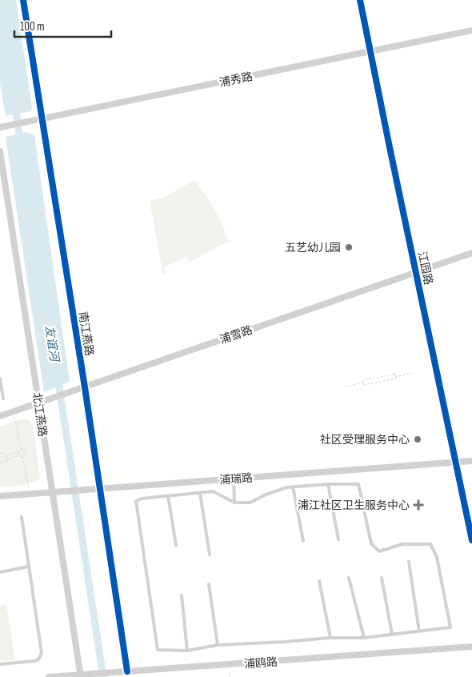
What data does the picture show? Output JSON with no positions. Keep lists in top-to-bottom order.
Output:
{
  "streets": {
    "street": [
      "浦秀路",
      "江园路",
      "南江燕路",
      "浦雪路",
      "北江燕路",
      "浦瑞路",
      "浦鸥路"
    ]
  },
  "crossings": [
    ["浦秀路", "江园路"],
    ["浦秀路", "南江燕路"],
    ["江园路", "浦雪路"],
    ["江园路", "浦瑞路"],
    ["南江燕路", "浦雪路"],
    ["南江燕路", "浦瑞路"],
    ["南江燕路", "浦鸥路"],
    ["浦雪路", "北江燕路"],
    ["北江燕路", "浦瑞路"],
    ["北江燕路", "浦鸥路"]
  ],
  "water": ["友谊河"],
  "places": {
    "other": ["五艺幼儿园", "社区受理服务中心"],
    "health": ["浦江社区卫生服务中心"]
  },
  "scale_bar": "100 m"
}
